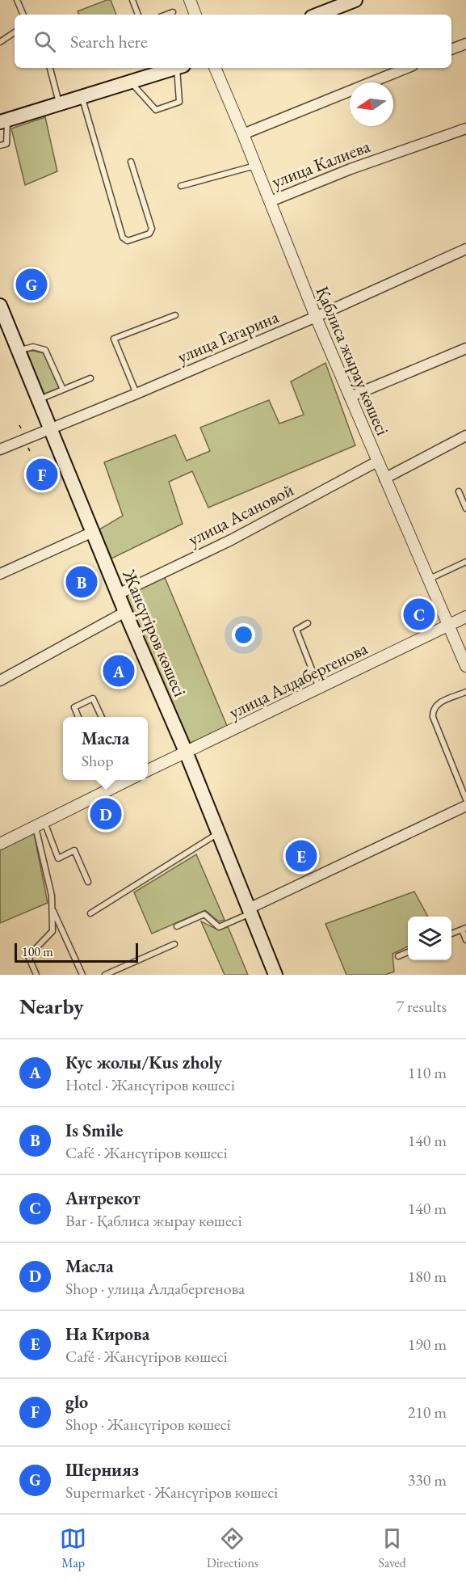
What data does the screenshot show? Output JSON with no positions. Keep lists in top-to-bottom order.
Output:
{
  "streets": {
    "main road": ["Жансүгіров көшесі"],
    "street": [
      "улица Калиева",
      "улица Гагарина",
      "Қаблиса жырау көшесі",
      "улица Асановой",
      "улица Алдабергенова"
    ]
  },
  "crossings": [
    ["улица Калиева", "Қаблиса жырау көшесі"],
    ["улица Гагарина", "Қаблиса жырау көшесі"],
    ["улица Гагарина", "Жансүгіров көшесі"],
    ["Қаблиса жырау көшесі", "улица Асановой"],
    ["Қаблиса жырау көшесі", "улица Алдабергенова"],
    ["улица Асановой", "Жансүгіров көшесі"],
    ["Жансүгіров көшесі", "улица Алдабергенова"]
  ],
  "scale_bar": "100 m",
  "north": "left",
  "page": {
    "search": "Search here",
    "pins": [
      "G",
      "F",
      "B",
      "C",
      "A",
      "D",
      "E"
    ],
    "popup": ["Масла", "Shop"],
    "scale": "100 m",
    "heading": ["Nearby", "7 results"],
    "list": [
      {
        "mark": "A",
        "name": "Кус жолы/Kus zholy",
        "note": "Hotel · Жансүгіров көшесі",
        "value": "110 m"
      },
      {
        "mark": "B",
        "name": "Is Smile",
        "note": "Café · Жансүгіров көшесі",
        "value": "140 m"
      },
      {
        "mark": "C",
        "name": "Антрекот",
        "note": "Bar · Қаблиса жырау көшесі",
        "value": "140 m"
      },
      {
        "mark": "D",
        "name": "Масла",
        "note": "Shop · улица Алдабергенова",
        "value": "180 m"
      },
      {
        "mark": "E",
        "name": "На Кирова",
        "note": "Café · Жансүгіров көшесі",
        "value": "190 m"
      },
      {
        "mark": "F",
        "name": "glo",
        "note": "Shop · Жансүгіров көшесі",
        "value": "210 m"
      },
      {
        "mark": "G",
        "name": "Шернияз",
        "note": "Supermarket · Жансүгіров көшесі",
        "value": "330 m"
      }
    ],
    "nav": ["Map", "Directions", "Saved"]
  }
}
